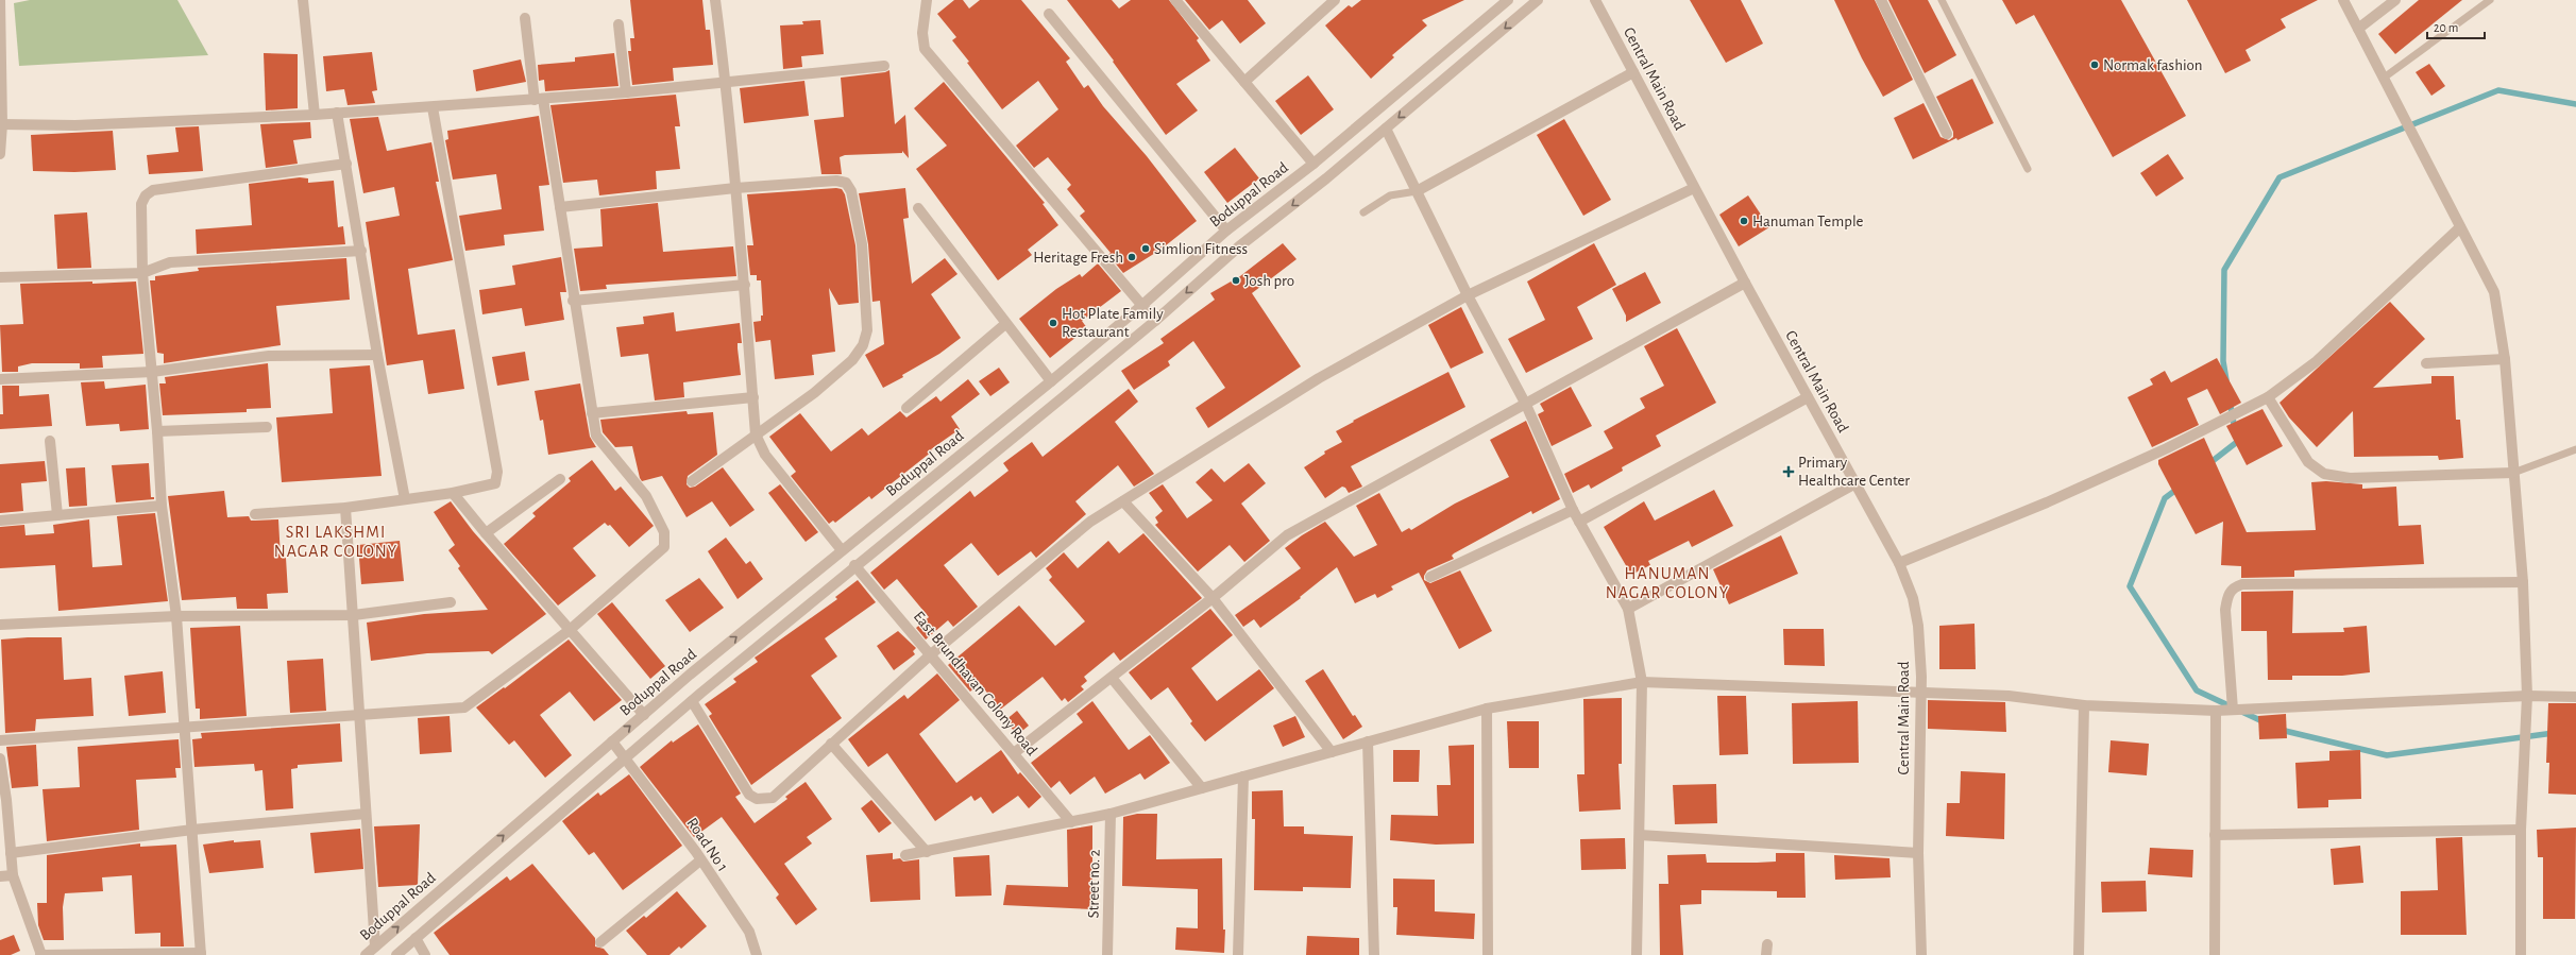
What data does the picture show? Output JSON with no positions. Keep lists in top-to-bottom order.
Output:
{
  "streets": {
    "street": [
      "Central Main Road",
      "Boduppal Road",
      "East Brundhavan Colony Road",
      "Road No 1",
      "Street no. 2"
    ]
  },
  "crossings": [
    ["Boduppal Road", "Road No 1"]
  ],
  "districts": ["SRI LAKSHMI NAGAR COLONY", "HANUMAN NAGAR COLONY"],
  "places": {
    "other": [
      "Normak fashion",
      "Hanuman Temple",
      "Simlion Fitness",
      "Heritage Fresh",
      "Josh pro",
      "Hot Plate Family Restaurant"
    ],
    "health": ["Primary Healthcare Center"]
  },
  "scale_bar": "20 m"
}
